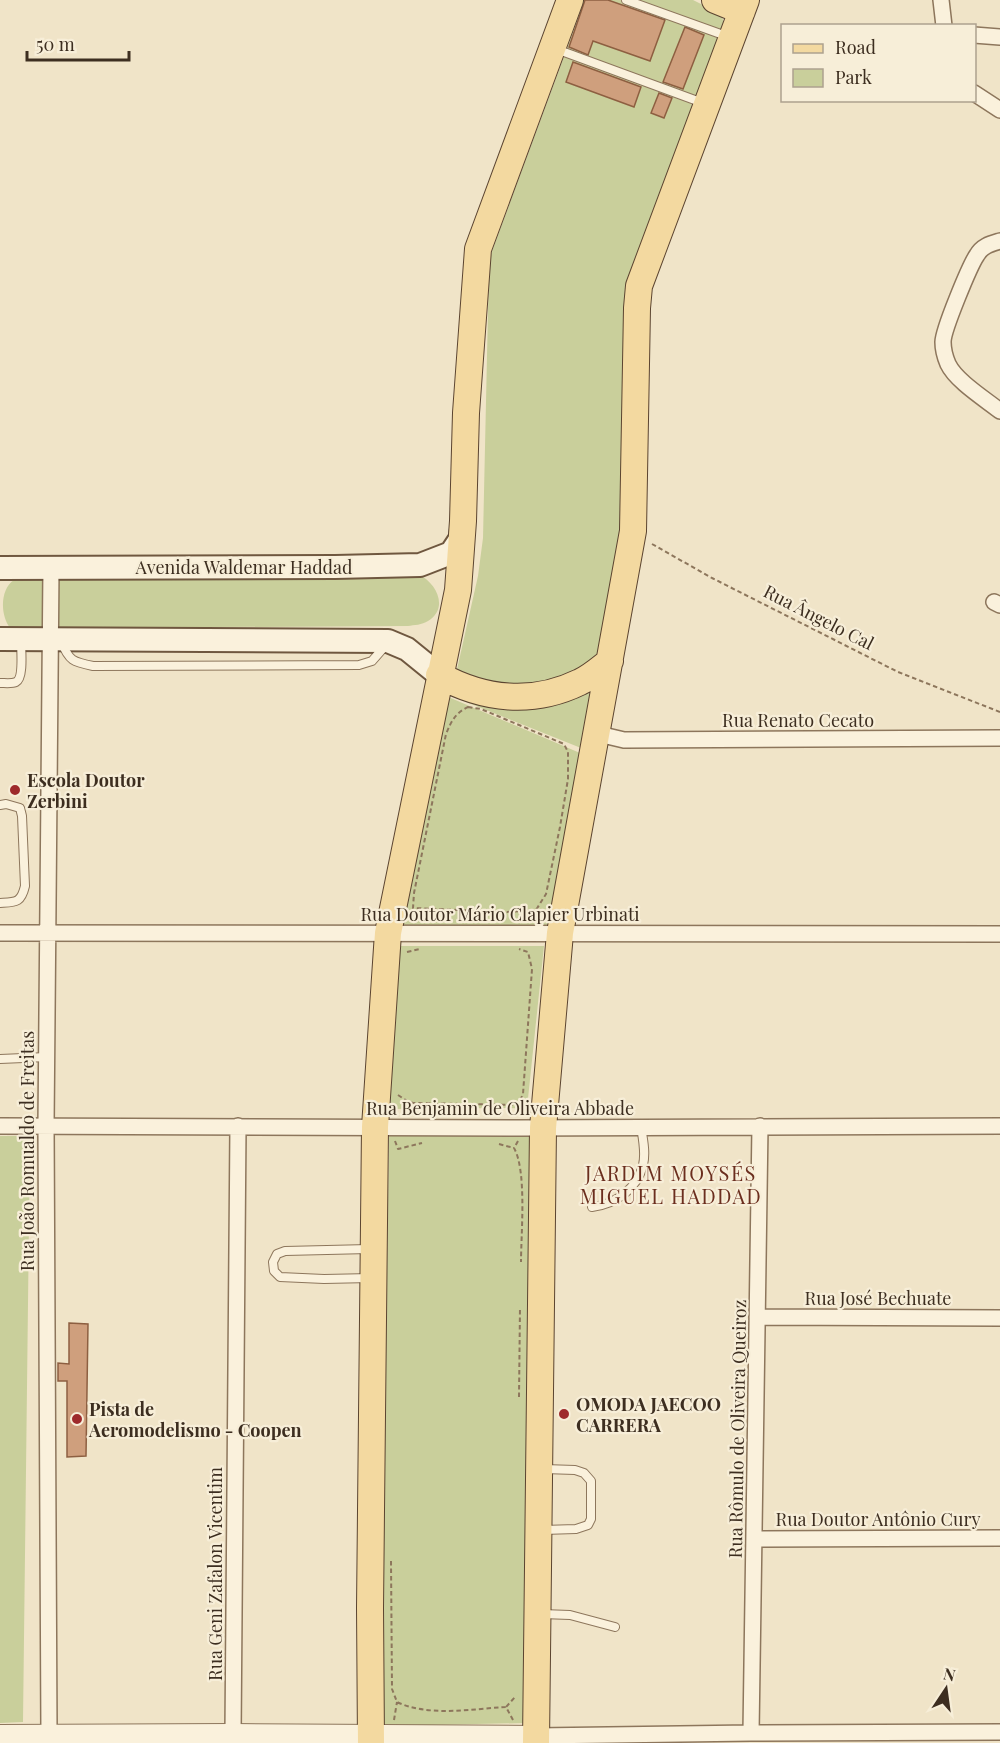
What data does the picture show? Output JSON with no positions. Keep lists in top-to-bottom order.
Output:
{
  "streets": {
    "main road": ["Avenida Waldemar Haddad"],
    "street": [
      "Rua Renato Cecato",
      "Rua Doutor Mário Clapier Urbinati",
      "Rua Benjamin de Oliveira Abbade",
      "Rua João Romualdo de Freitas",
      "Rua José Bechuate",
      "Rua Rômulo de Oliveira Queiroz",
      "Rua Doutor Antônio Cury",
      "Rua Geni Zafalon Vicentim"
    ],
    "path": ["Rua Ângelo Cal"]
  },
  "crossings": [
    ["Avenida Waldemar Haddad", "Rua João Romualdo de Freitas"],
    ["Rua Doutor Mário Clapier Urbinati", "Rua João Romualdo de Freitas"],
    ["Rua Benjamin de Oliveira Abbade", "Rua João Romualdo de Freitas"],
    ["Rua Benjamin de Oliveira Abbade", "Rua Rômulo de Oliveira Queiroz"],
    ["Rua Benjamin de Oliveira Abbade", "Rua Geni Zafalon Vicentim"],
    ["Rua José Bechuate", "Rua Rômulo de Oliveira Queiroz"],
    ["Rua Rômulo de Oliveira Queiroz", "Rua Doutor Antônio Cury"]
  ],
  "districts": ["JARDIM MOYSÉS MIGUEL HADDAD"],
  "places": ["Escola Doutor Zerbini", "OMODA JAECOO CARRERA", "Pista de Aeromodelismo - Coopen"],
  "legend": ["Road", "Park"],
  "scale_bar": "50 m",
  "north": "top"
}
